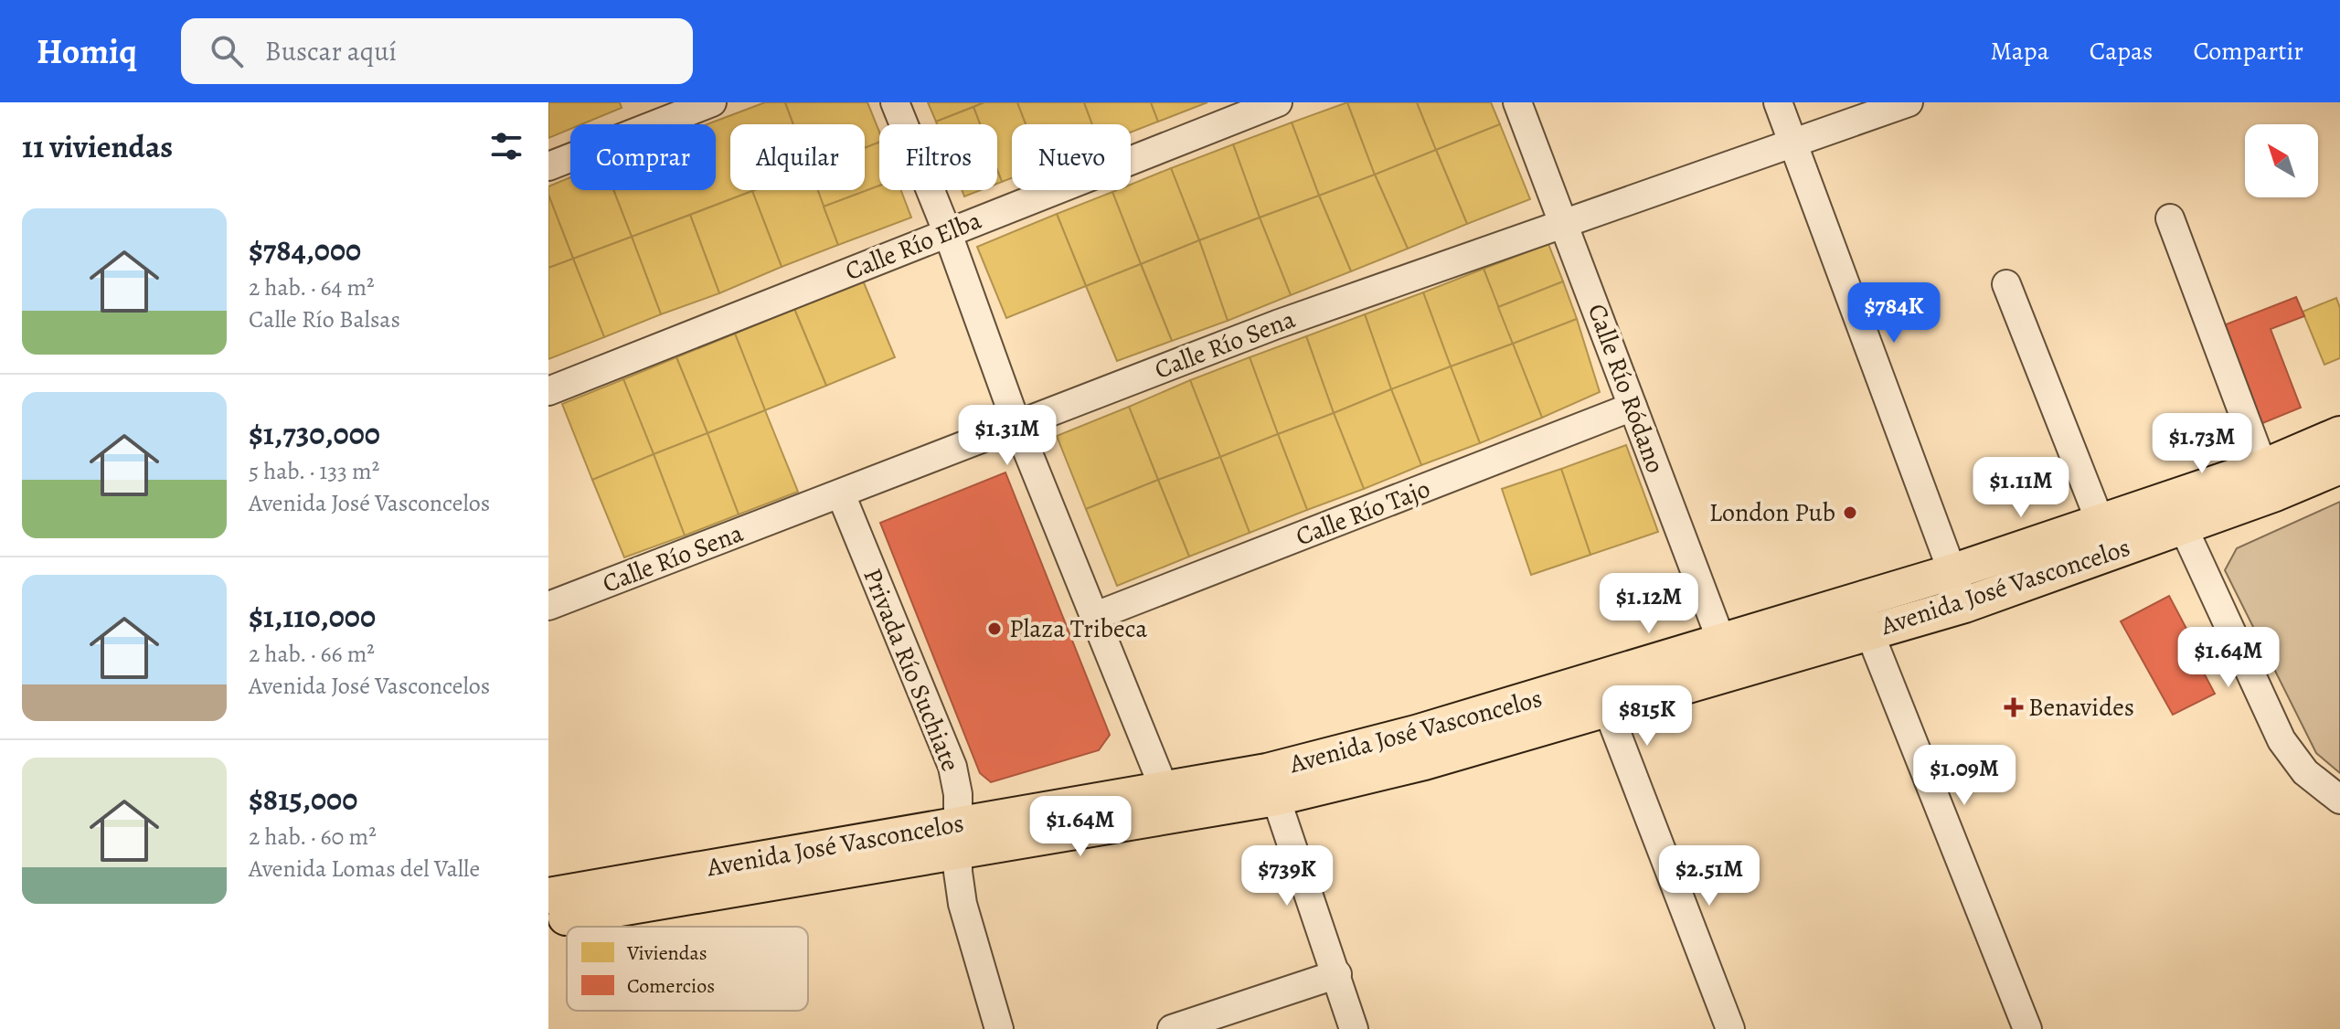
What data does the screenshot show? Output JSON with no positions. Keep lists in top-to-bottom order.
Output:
{
  "streets": {
    "main road": ["Avenida José Vasconcelos"],
    "street": [
      "Calle Río Elba",
      "Calle Río Sena",
      "Calle Río Ródano",
      "Calle Río Tajo",
      "Privada Río Suchiate"
    ]
  },
  "crossings": [
    ["Calle Río Sena", "Calle Río Ródano"],
    ["Calle Río Sena", "Privada Río Suchiate"],
    ["Calle Río Ródano", "Calle Río Tajo"],
    ["Calle Río Ródano", "Avenida José Vasconcelos"],
    ["Avenida José Vasconcelos", "Privada Río Suchiate"]
  ],
  "places": {
    "other": ["London Pub", "Plaza Tribeca"],
    "health": ["Benavides"]
  },
  "legend": ["Viviendas", "Comercios"],
  "north": "top left",
  "page": {
    "header": "Homiq",
    "search": "Buscar aquí",
    "nav": ["Mapa", "Capas", "Compartir"],
    "heading": "11 viviendas",
    "chip": [
      "Comprar",
      "Alquilar",
      "Filtros",
      "Nuevo"
    ],
    "list": [
      {
        "name": "$784,000",
        "note": "2 hab. · 64 m² · Calle Río Balsas"
      },
      {
        "name": "$1,730,000",
        "note": "5 hab. · 133 m² · Avenida José Vasconcelos"
      },
      {
        "name": "$1,110,000",
        "note": "2 hab. · 66 m² · Avenida José Vasconcelos"
      },
      {
        "name": "$815,000",
        "note": "2 hab. · 60 m² · Avenida Lomas del Valle"
      }
    ],
    "price": [
      "$784K",
      "$1.31M",
      "$1.73M",
      "$1.11M",
      "$1.12M",
      "$1.64M",
      "$815K",
      "$1.09M",
      "$1.64M",
      "$739K",
      "$2.51M"
    ]
  }
}
